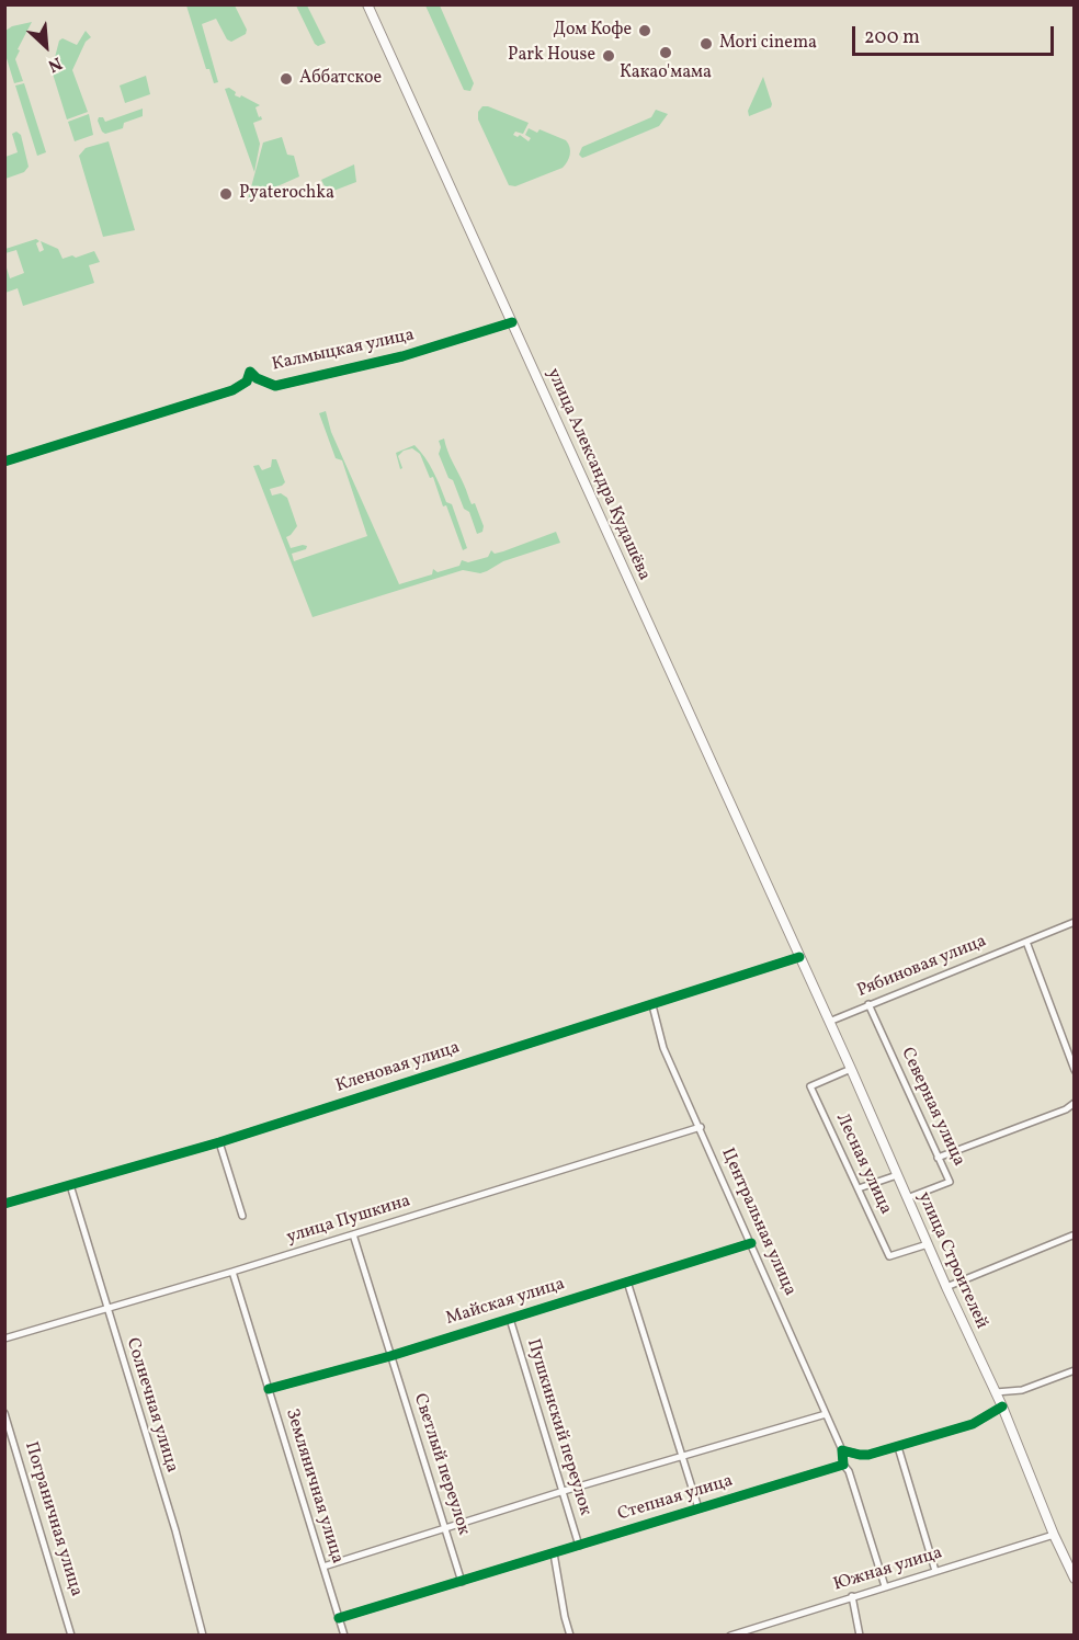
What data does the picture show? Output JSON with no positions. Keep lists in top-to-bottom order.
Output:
{
  "streets": {
    "main road": ["улица Александра Кудашёва", "улица Строителей"],
    "street": [
      "Калмыцкая улица",
      "Рябиновая улица",
      "Кленовая улица",
      "Северная улица",
      "Лесная улица",
      "улица Пушкина",
      "Центральная улица",
      "Майская улица",
      "Солнечная улица",
      "Пушкинский переулок",
      "Светлый переулок",
      "Земляничная улица",
      "Степная улица",
      "Пограничная улица",
      "Южная улица"
    ]
  },
  "crossings": [
    ["Калмыцкая улица", "улица Александра Кудашёва"],
    ["улица Александра Кудашёва", "Кленовая улица"],
    ["улица Александра Кудашёва", "улица Строителей"],
    ["Рябиновая улица", "Северная улица"],
    ["Рябиновая улица", "улица Строителей"],
    ["Кленовая улица", "Центральная улица"],
    ["Кленовая улица", "улица Строителей"],
    ["Кленовая улица", "Солнечная улица"],
    ["Северная улица", "улица Строителей"],
    ["Лесная улица", "улица Строителей"],
    ["улица Пушкина", "Центральная улица"],
    ["улица Пушкина", "Солнечная улица"],
    ["улица Пушкина", "Светлый переулок"],
    ["улица Пушкина", "Земляничная улица"],
    ["Центральная улица", "Майская улица"],
    ["улица Строителей", "Южная улица"],
    ["Майская улица", "Пушкинский переулок"],
    ["Майская улица", "Светлый переулок"],
    ["Майская улица", "Земляничная улица"],
    ["Пушкинский переулок", "Степная улица"],
    ["Светлый переулок", "Степная улица"],
    ["Земляничная улица", "Степная улица"]
  ],
  "places": [
    "Дом Кофе",
    "Mori cinema",
    "Какао'мама",
    "Park House",
    "Аббатское",
    "Pyaterochka"
  ],
  "scale_bar": "200 m",
  "north": "bottom right"
}
